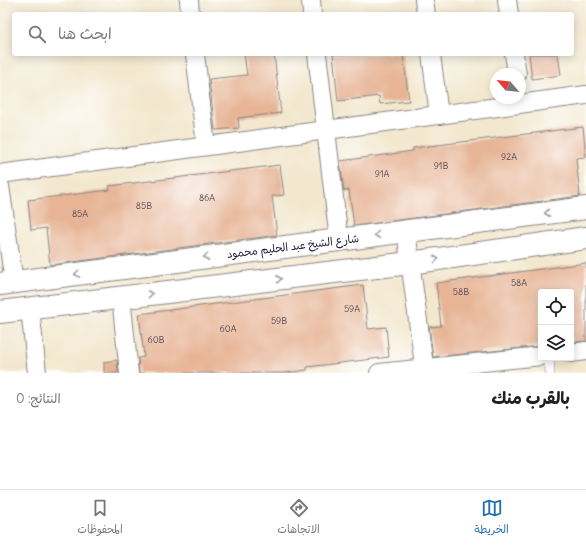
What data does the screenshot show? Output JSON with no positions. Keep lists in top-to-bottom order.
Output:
{
  "streets": {
    "street": ["شارع الشيخ عبد الحليم محمود"]
  },
  "house_numbers": [
    "92A",
    "91B",
    "91A",
    "86A",
    "85B",
    "85A",
    "58A",
    "58B",
    "59A",
    "59B",
    "60A",
    "60B"
  ],
  "north": "top left",
  "page": {
    "search": "ابحث هنا",
    "heading": ["بالقرب منك", "النتائج: 0"],
    "nav": ["الخريطة", "الاتجاهات", "المحفوظات"]
  }
}
